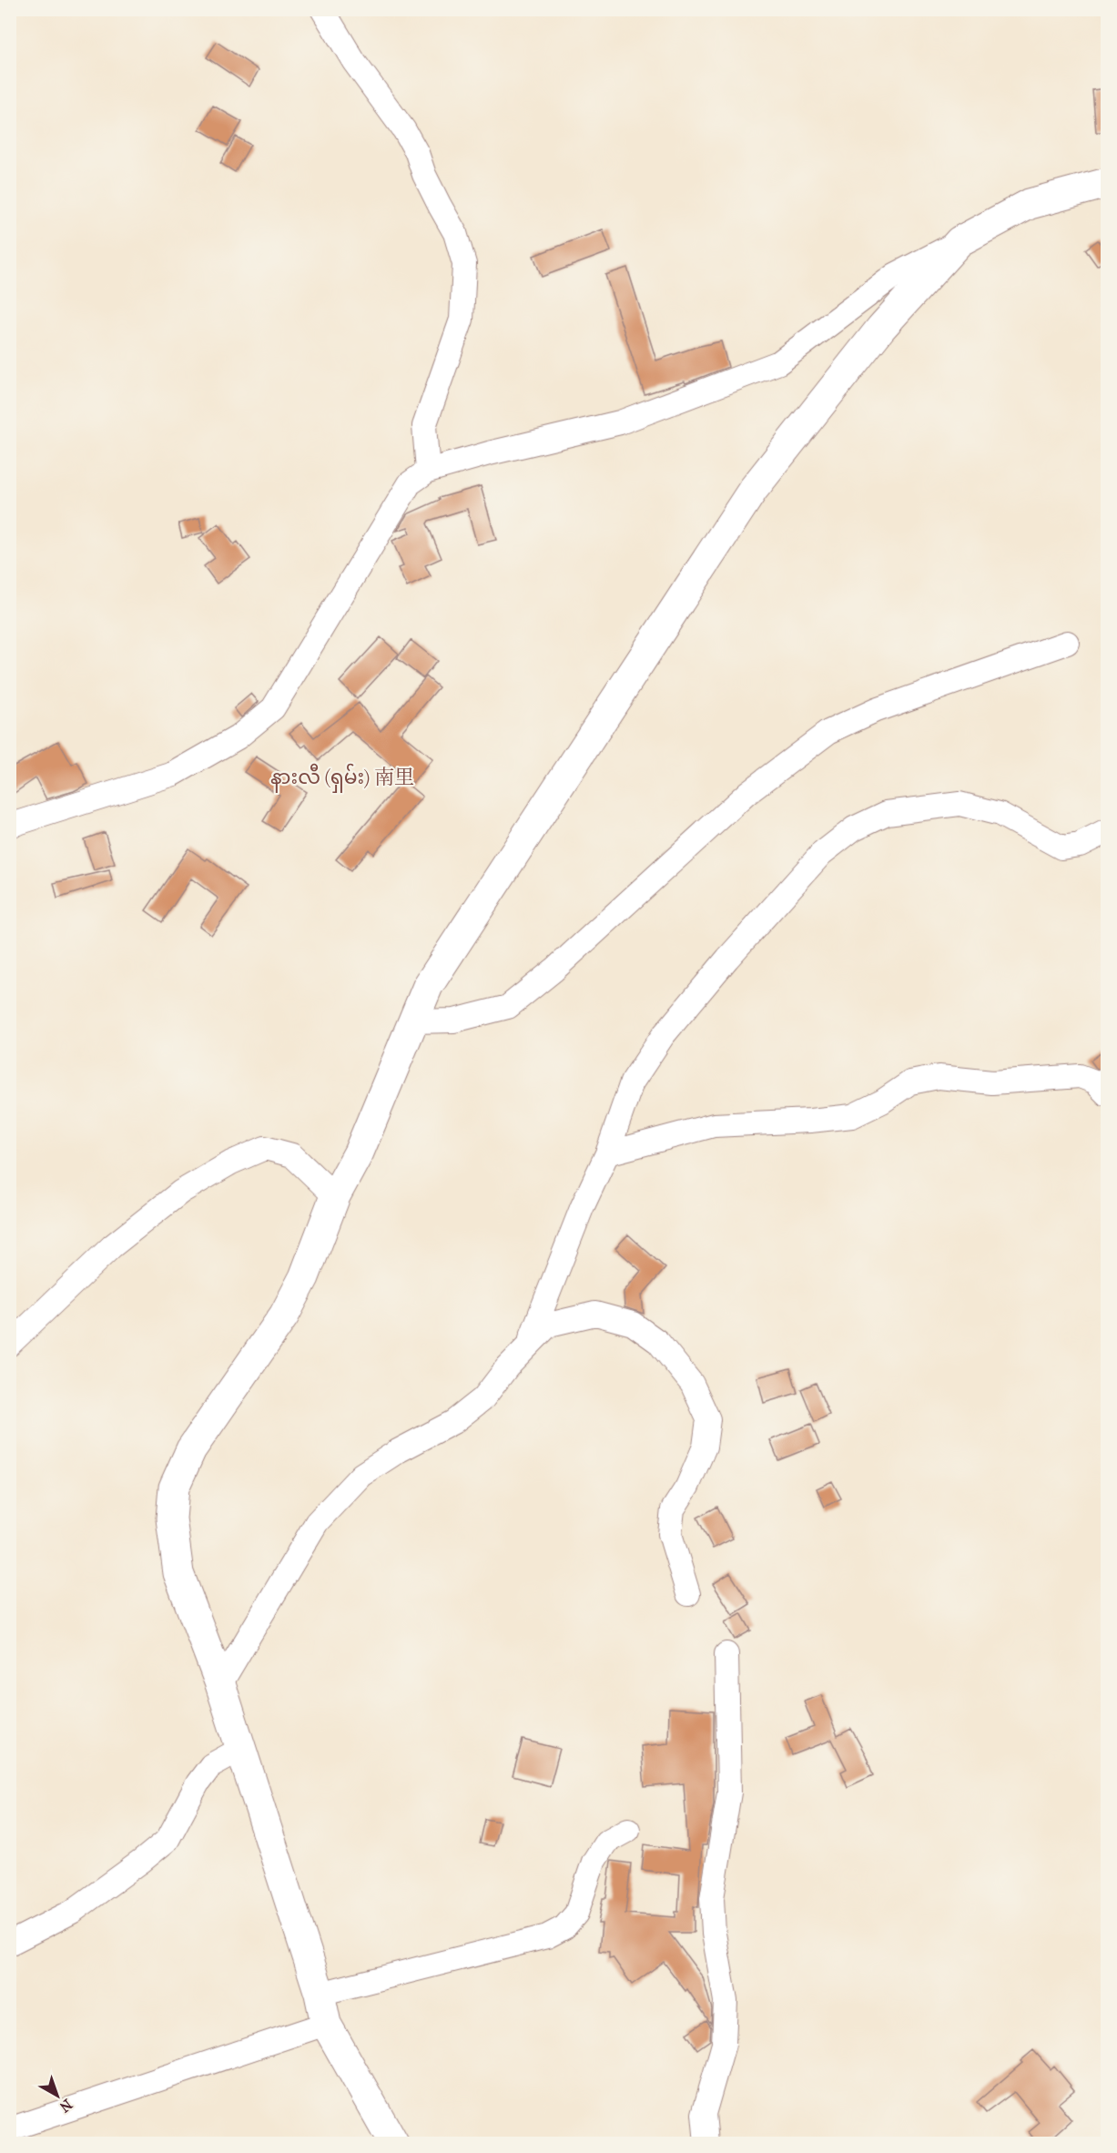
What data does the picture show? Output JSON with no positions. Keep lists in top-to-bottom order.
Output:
{
  "districts": ["နားလီ (ရှမ်း) 南里"],
  "north": "bottom right"
}
